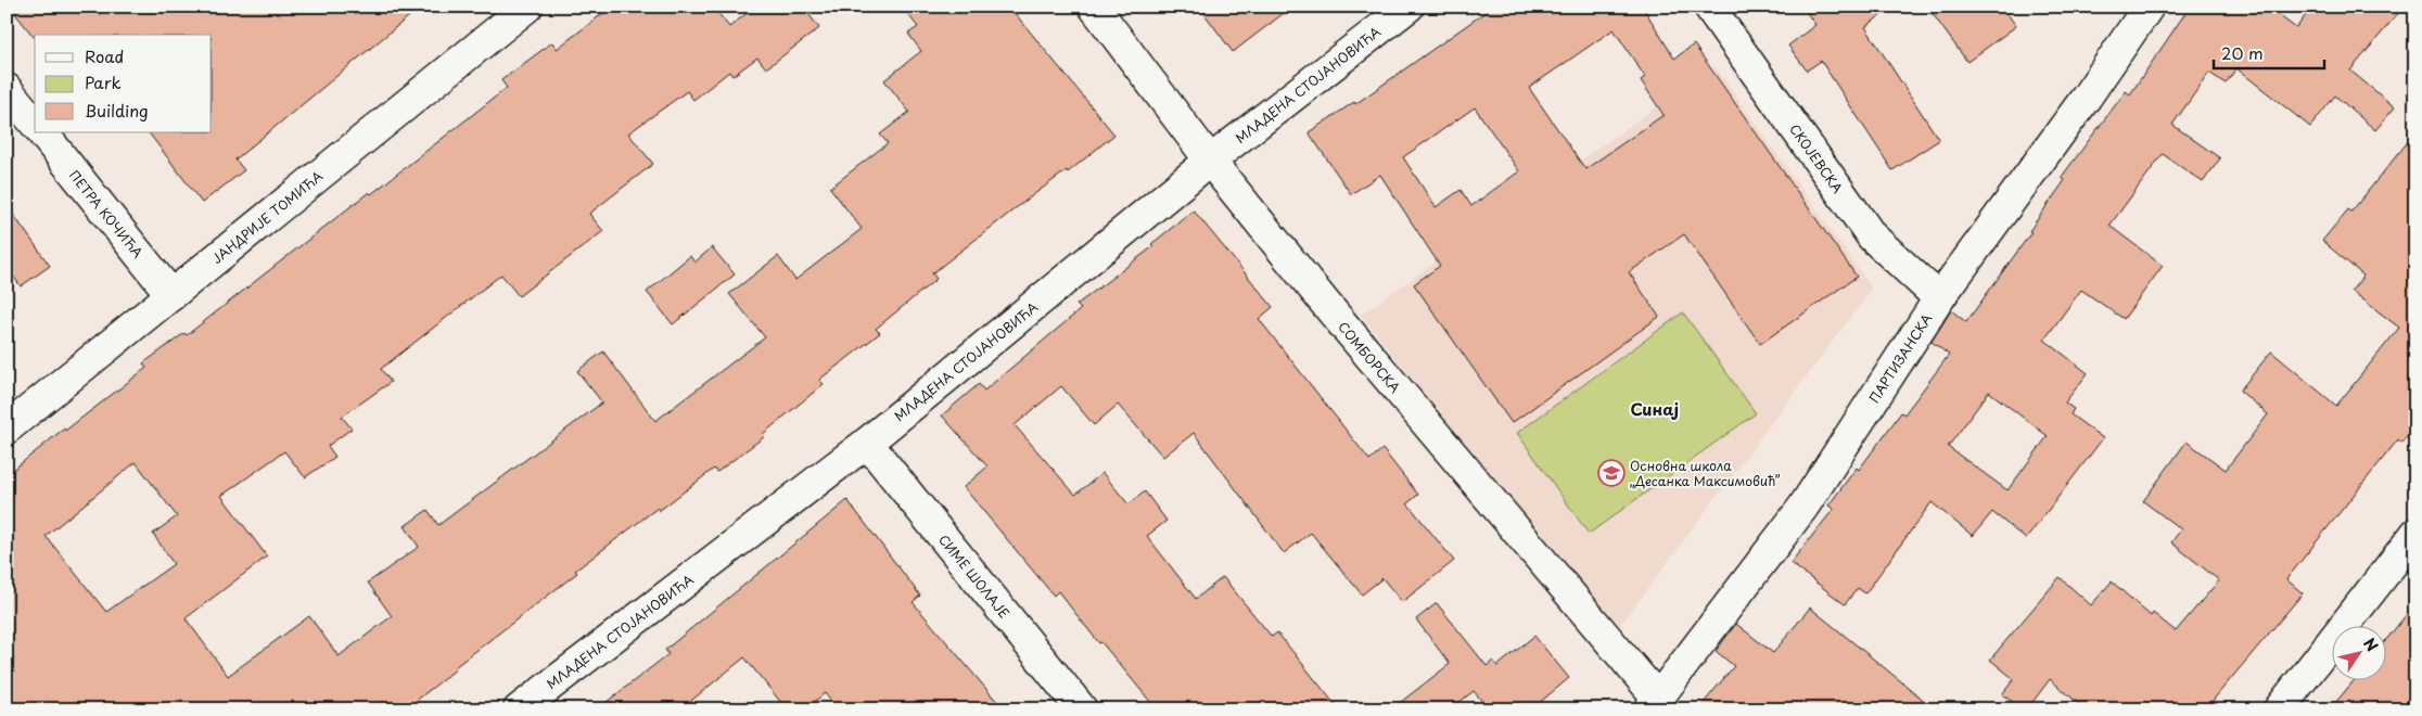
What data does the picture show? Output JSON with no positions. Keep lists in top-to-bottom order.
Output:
{
  "streets": {
    "street": [
      "МЛАДЕНА СТОЈАНОВИЋА",
      "СКОЈЕВСКА",
      "ПЕТРА КОЧИЋА",
      "ЈАНДРИЈЕ ТОМИЋА",
      "СОМБОРСКА",
      "ПАРТИЗАНСКА",
      "СИМЕ ШОЛАЈЕ"
    ]
  },
  "crossings": [
    ["МЛАДЕНА СТОЈАНОВИЋА", "СОМБОРСКА"],
    ["МЛАДЕНА СТОЈАНОВИЋА", "СИМЕ ШОЛАЈЕ"],
    ["СКОЈЕВСКА", "ПАРТИЗАНСКА"],
    ["ПЕТРА КОЧИЋА", "ЈАНДРИЈЕ ТОМИЋА"],
    ["СОМБОРСКА", "ПАРТИЗАНСКА"]
  ],
  "districts": ["Синај"],
  "places": {
    "school or university": ["Основна школа „Десанка Максимовић”"]
  },
  "legend": ["Road", "Park", "Building"],
  "scale_bar": "20 m",
  "north": "top right"
}
